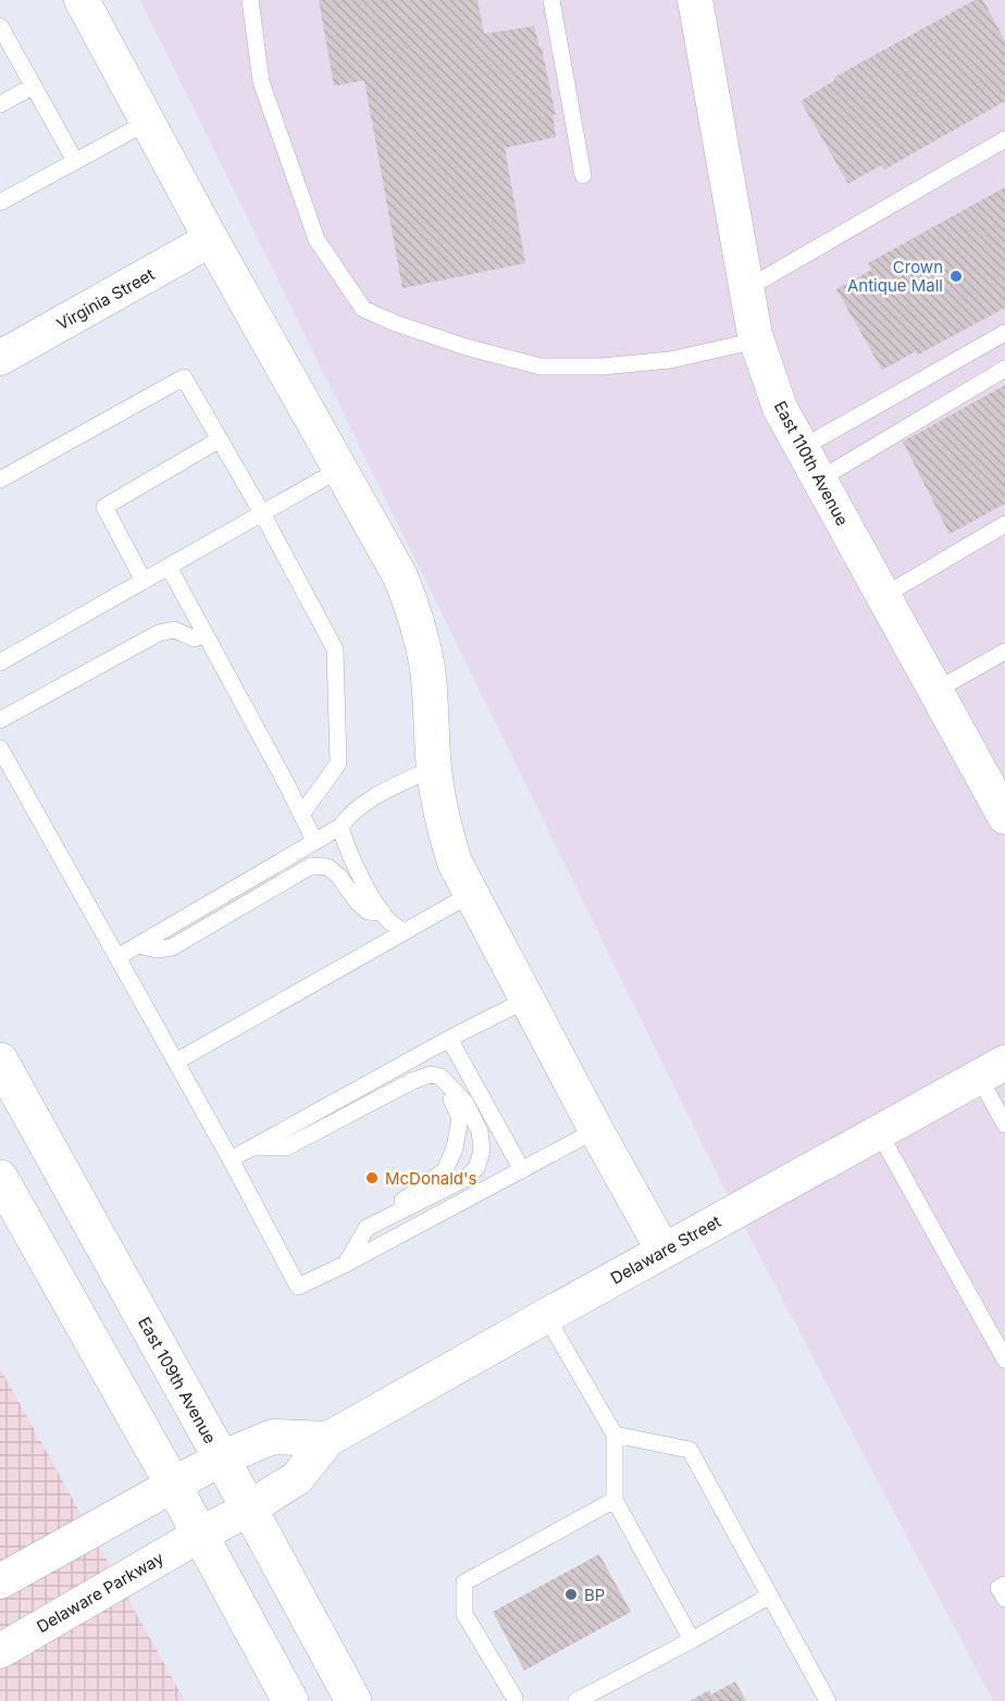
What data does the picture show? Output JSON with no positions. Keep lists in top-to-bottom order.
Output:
{
  "streets": {
    "main road": ["East 109th Avenue"],
    "street": [
      "Virginia Street",
      "East 110th Avenue",
      "Delaware Street",
      "Delaware Parkway"
    ]
  },
  "crossings": [
    ["Delaware Street", "East 109th Avenue"],
    ["Delaware Street", "Delaware Parkway"]
  ],
  "places": ["Crown Antique Mall", "McDonald's", "BP"]
}
